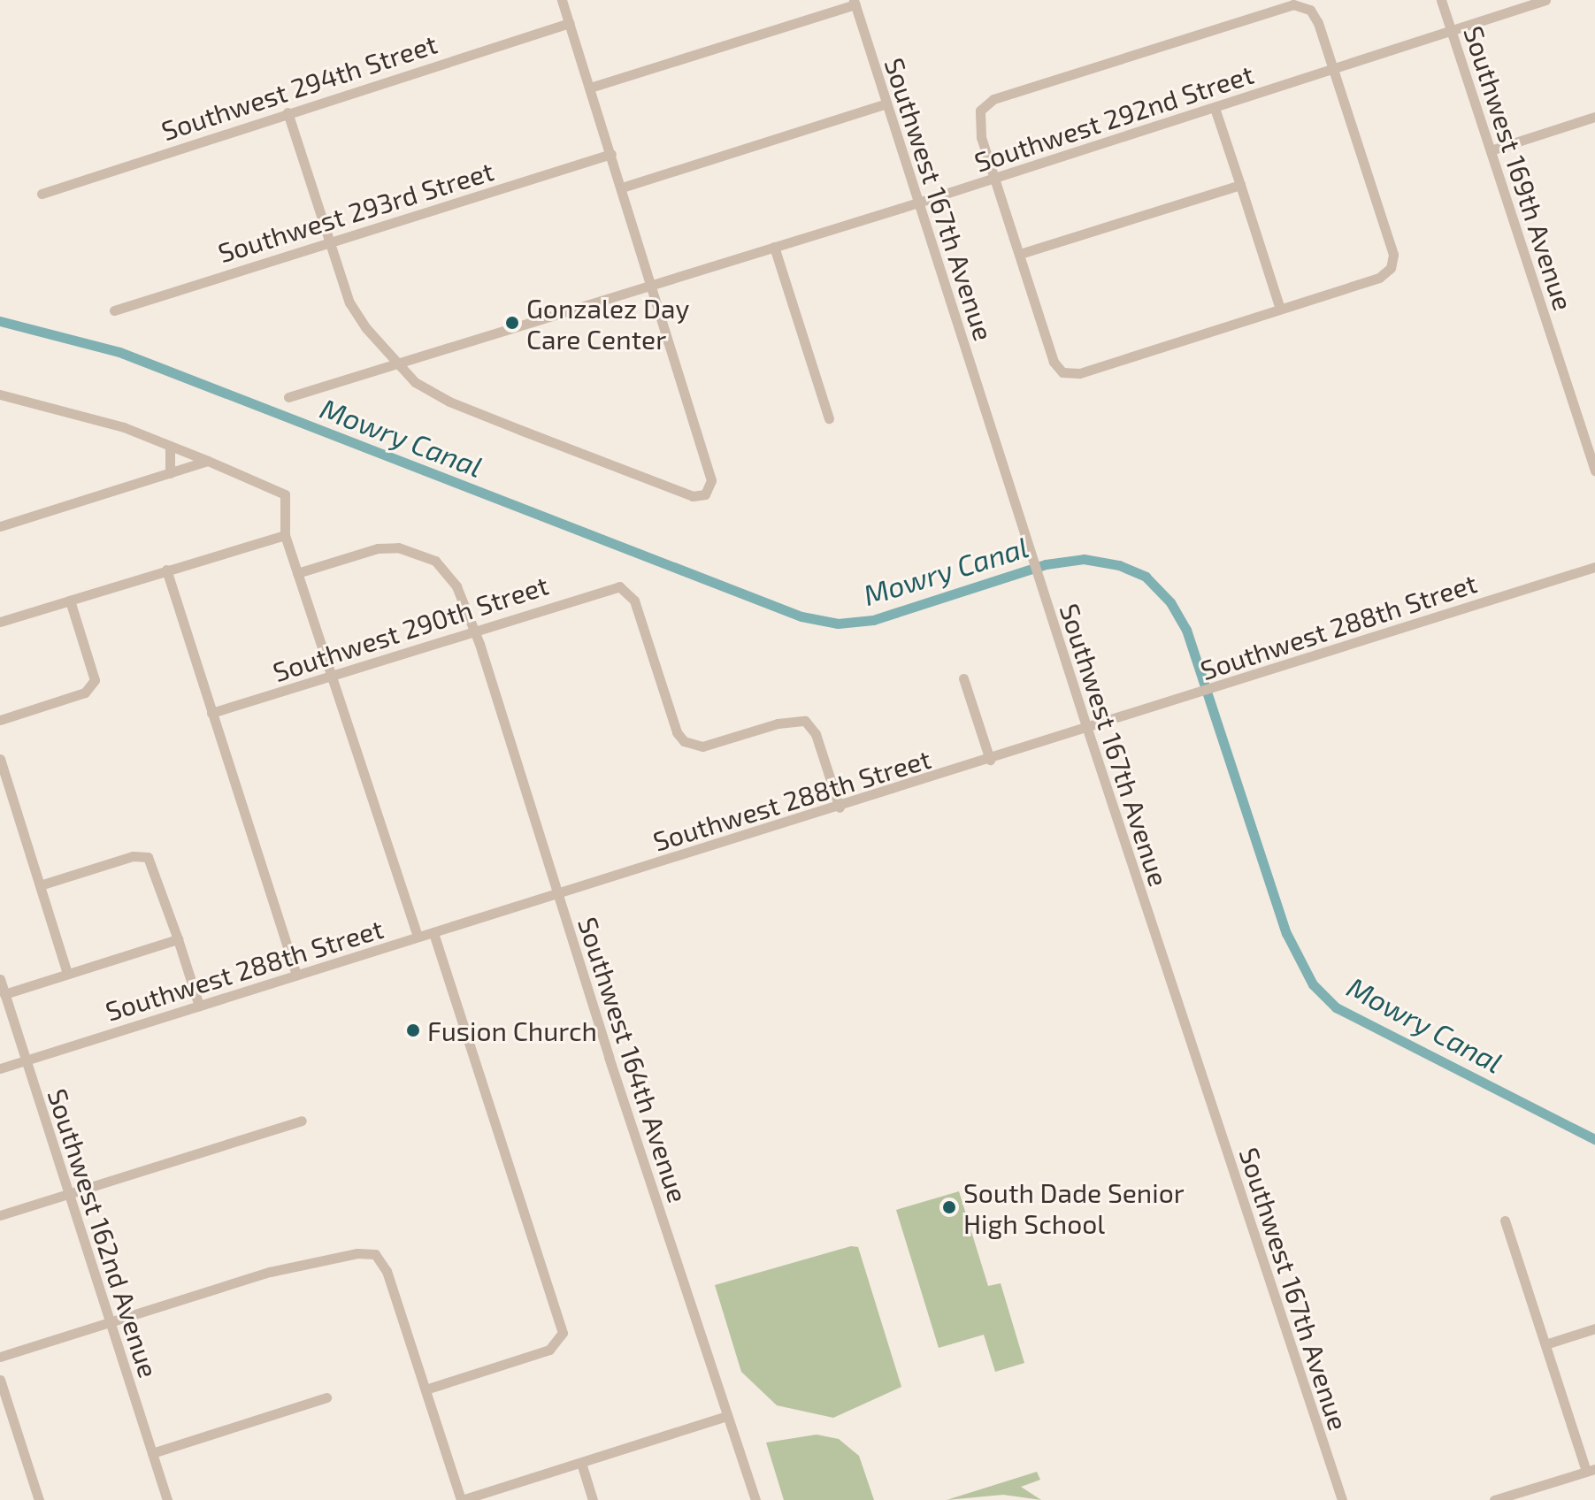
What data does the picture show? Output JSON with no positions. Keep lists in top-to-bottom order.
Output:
{
  "streets": {
    "street": [
      "Southwest 294th Street",
      "Southwest 292nd Street",
      "Southwest 169th Avenue",
      "Southwest 167th Avenue",
      "Southwest 293rd Street",
      "Southwest 288th Street",
      "Southwest 290th Street",
      "Southwest 164th Avenue",
      "Southwest 162nd Avenue"
    ]
  },
  "crossings": [
    ["Southwest 292nd Street", "Southwest 169th Avenue"],
    ["Southwest 292nd Street", "Southwest 167th Avenue"],
    ["Southwest 167th Avenue", "Southwest 288th Street"],
    ["Southwest 288th Street", "Southwest 290th Street"],
    ["Southwest 288th Street", "Southwest 164th Avenue"],
    ["Southwest 288th Street", "Southwest 162nd Avenue"],
    ["Southwest 290th Street", "Southwest 164th Avenue"]
  ],
  "water": ["Mowry Canal"],
  "places": ["Gonzalez Day Care Center", "Fusion Church", "South Dade Senior High School"]
}
